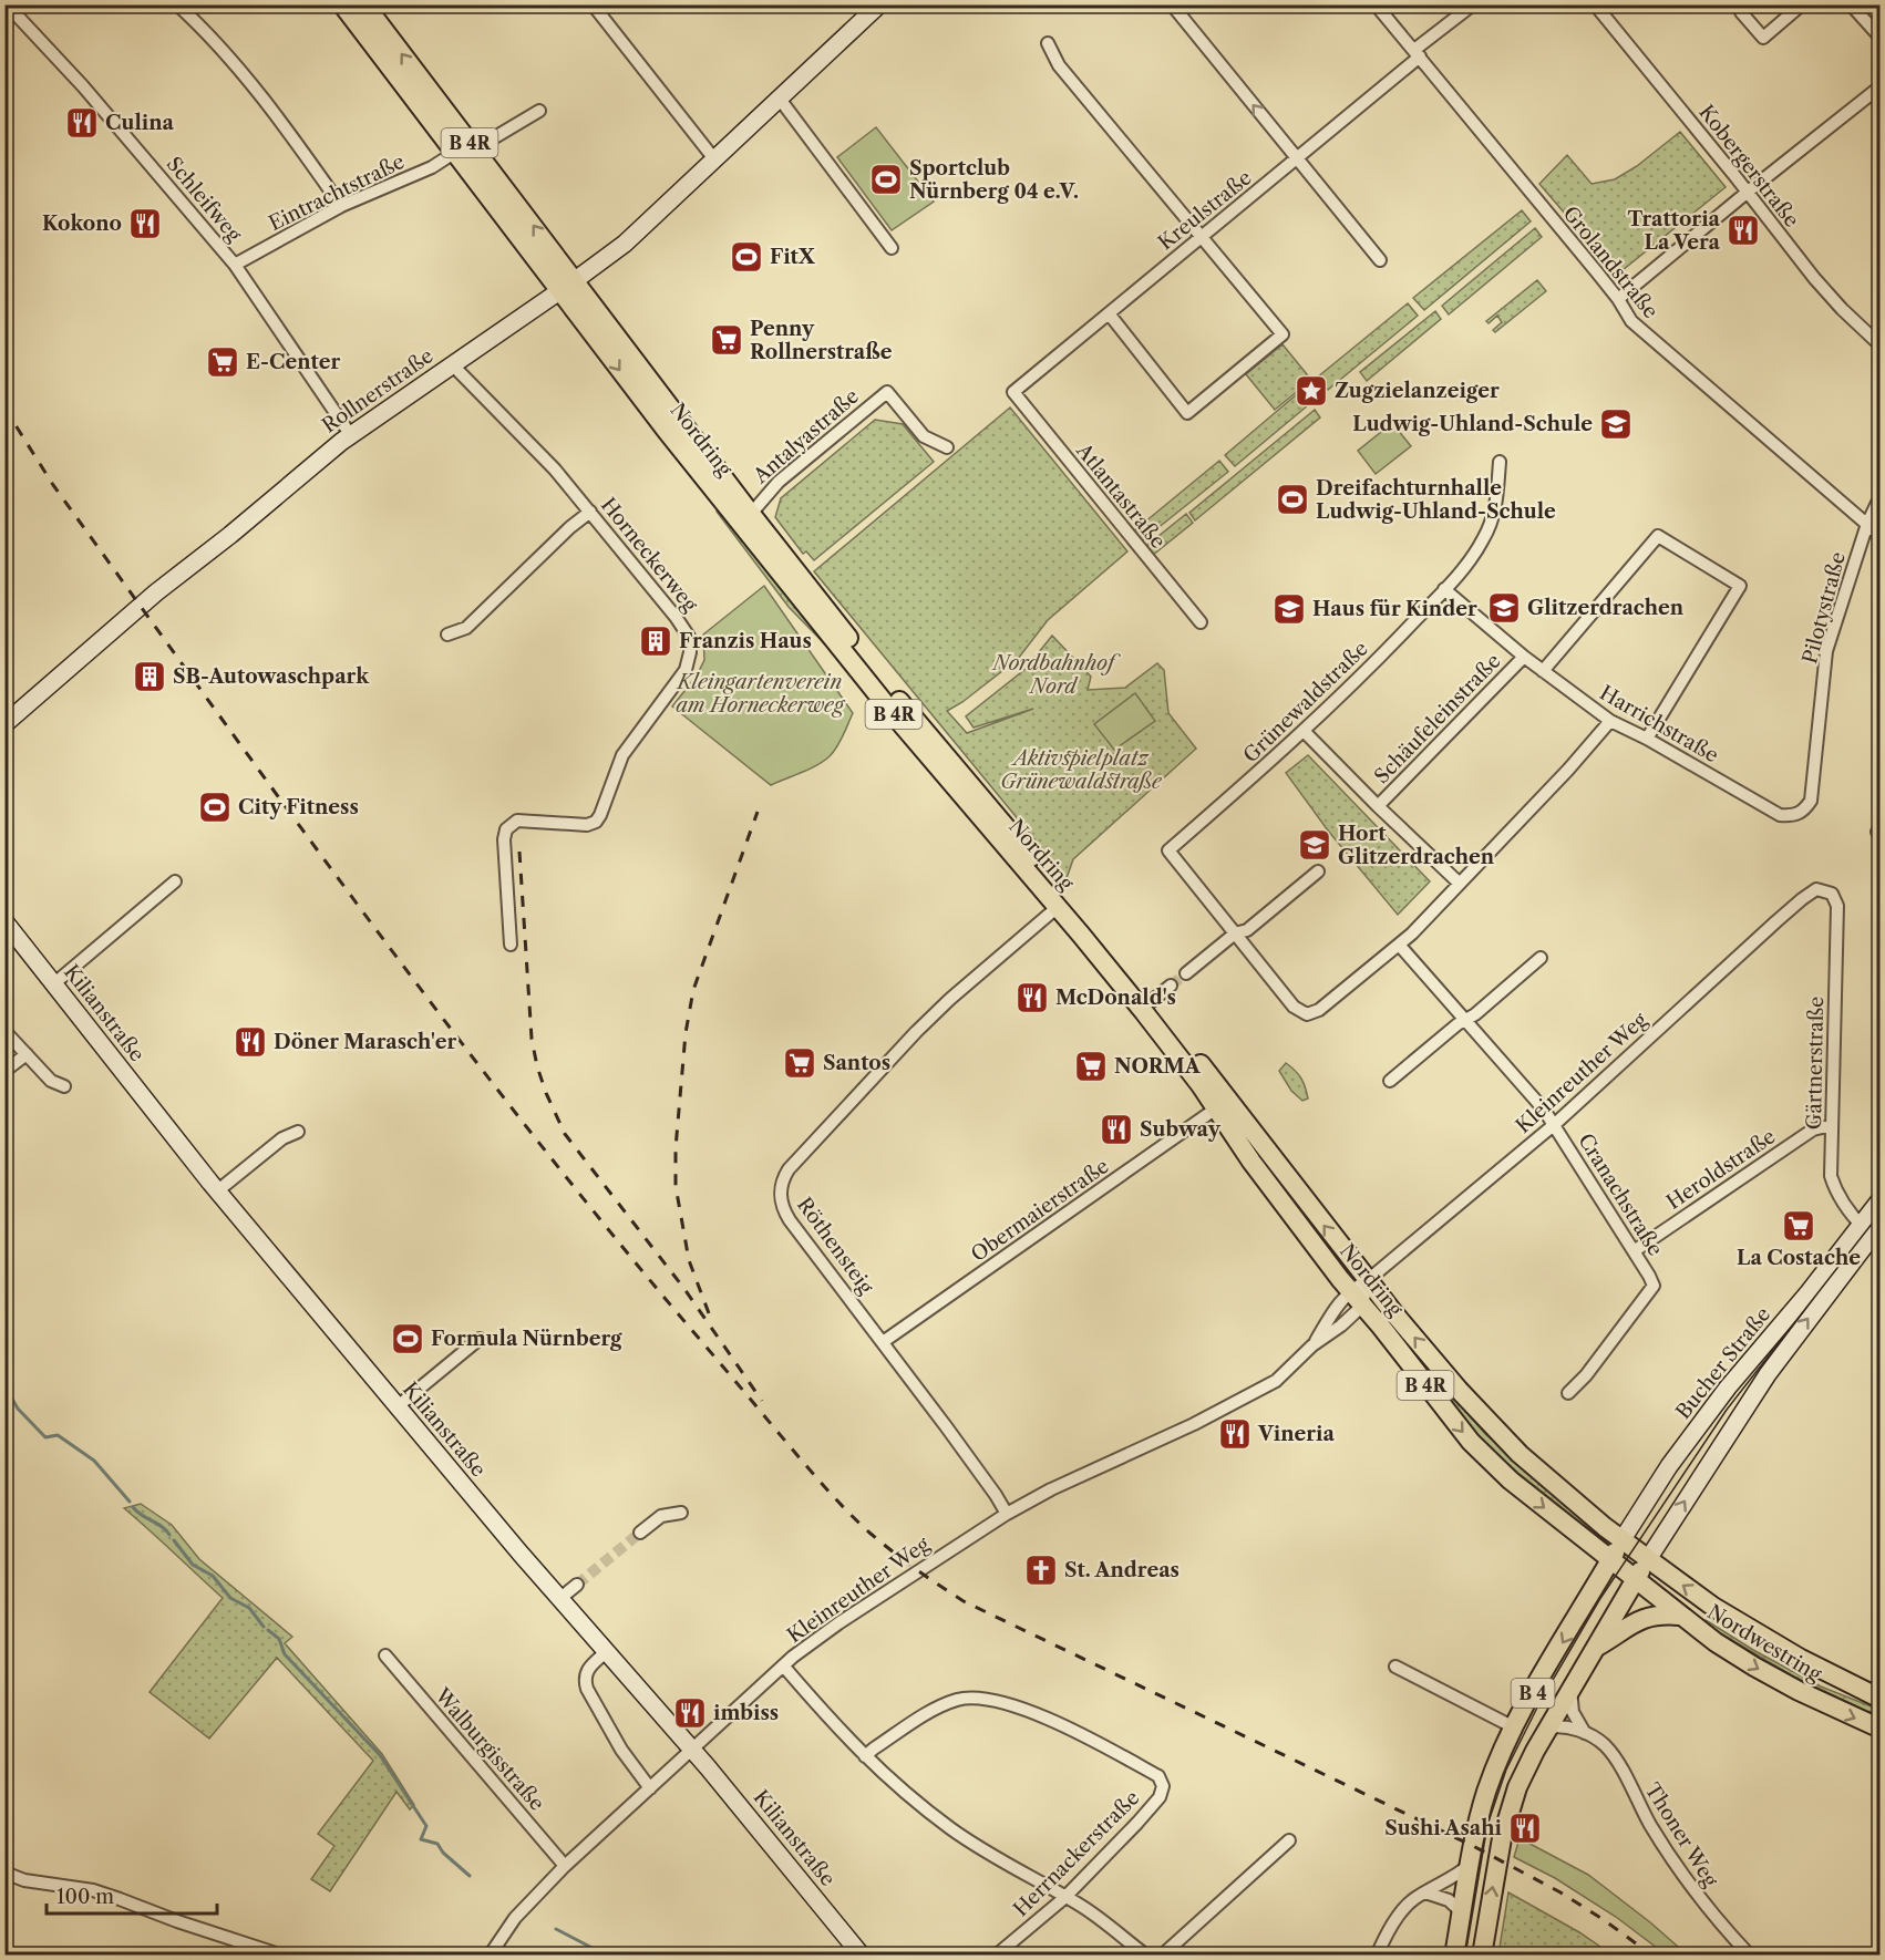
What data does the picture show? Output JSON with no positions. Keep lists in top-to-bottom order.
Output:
{
  "streets": {
    "main road": [
      "B 4R",
      "Rollnerstraße",
      "Nordring",
      "Kilianstraße",
      "Bucher Straße",
      "Nordwestring",
      "B 4"
    ],
    "street": [
      "Kobergerstraße",
      "Eintrachtstraße",
      "Schleifweg",
      "Kreulstraße",
      "Grolandstraße",
      "Antalyastraße",
      "Atlantastraße",
      "Horneckerweg",
      "Pilotystraße",
      "Grünewaldstraße",
      "Schäufeleinstraße",
      "Harrichstraße",
      "Gärtnerstraße",
      "Kleinreuther Weg",
      "Heroldstraße",
      "Cranachstraße",
      "Obermaierstraße",
      "Röthensteig",
      "Walburgisstraße",
      "Thoner Weg",
      "Herrnackerstraße"
    ]
  },
  "crossings": [
    ["Eintrachtstraße", "Schleifweg"],
    ["Eintrachtstraße", "Nordring"],
    ["Schleifweg", "Rollnerstraße"],
    ["Kreulstraße", "Grolandstraße"],
    ["Kreulstraße", "Atlantastraße"],
    ["Grolandstraße", "Pilotystraße"],
    ["Rollnerstraße", "Nordring"],
    ["Rollnerstraße", "Horneckerweg"],
    ["Antalyastraße", "Nordring"],
    ["Nordring", "Kleinreuther Weg"],
    ["Nordring", "Obermaierstraße"],
    ["Nordring", "Röthensteig"],
    ["Nordring", "Bucher Straße"],
    ["Nordring", "Nordwestring"],
    ["Nordring", "B 4"],
    ["Pilotystraße", "Harrichstraße"],
    ["Grünewaldstraße", "Schäufeleinstraße"],
    ["Grünewaldstraße", "Harrichstraße"],
    ["Schäufeleinstraße", "Harrichstraße"],
    ["Kilianstraße", "Kleinreuther Weg"],
    ["Gärtnerstraße", "Kleinreuther Weg"],
    ["Gärtnerstraße", "Heroldstraße"],
    ["Gärtnerstraße", "Bucher Straße"],
    ["Kleinreuther Weg", "Cranachstraße"],
    ["Kleinreuther Weg", "Röthensteig"],
    ["Kleinreuther Weg", "Walburgisstraße"],
    ["Heroldstraße", "Cranachstraße"],
    ["Obermaierstraße", "Röthensteig"],
    ["Bucher Straße", "Nordwestring"],
    ["Bucher Straße", "B 4"],
    ["Nordwestring", "B 4"],
    ["B 4", "Thoner Weg"]
  ],
  "parks": ["Nordbahnhof Nord", "Kleingartenverein am Horneckerweg", "Aktivspielplatz Grünewaldstraße"],
  "places": {
    "restaurant": [
      "Culina",
      "Kokono",
      "Trattoria La Vera",
      "McDonald's",
      "Döner Marasch'er",
      "Subway",
      "Vineria",
      "imbiss",
      "Sushi Asahi"
    ],
    "sports": [
      "Sportclub Nürnberg 04 e.V.",
      "FitX",
      "Dreifachturnhalle Ludwig-Uhland-Schule",
      "City Fitness",
      "Formula Nürnberg"
    ],
    "supermarket": [
      "Penny Rollnerstraße",
      "E-Center",
      "Santos",
      "NORMA",
      "La Costache"
    ],
    "place": ["Zugzielanzeiger"],
    "school or university": [
      "Ludwig-Uhland-Schule",
      "Glitzerdrachen",
      "Haus für Kinder",
      "Hort Glitzerdrachen"
    ],
    "building": ["Franzis Haus", "SB-Autowaschpark"],
    "church": ["St. Andreas"]
  },
  "scale_bar": "100 m"
}
